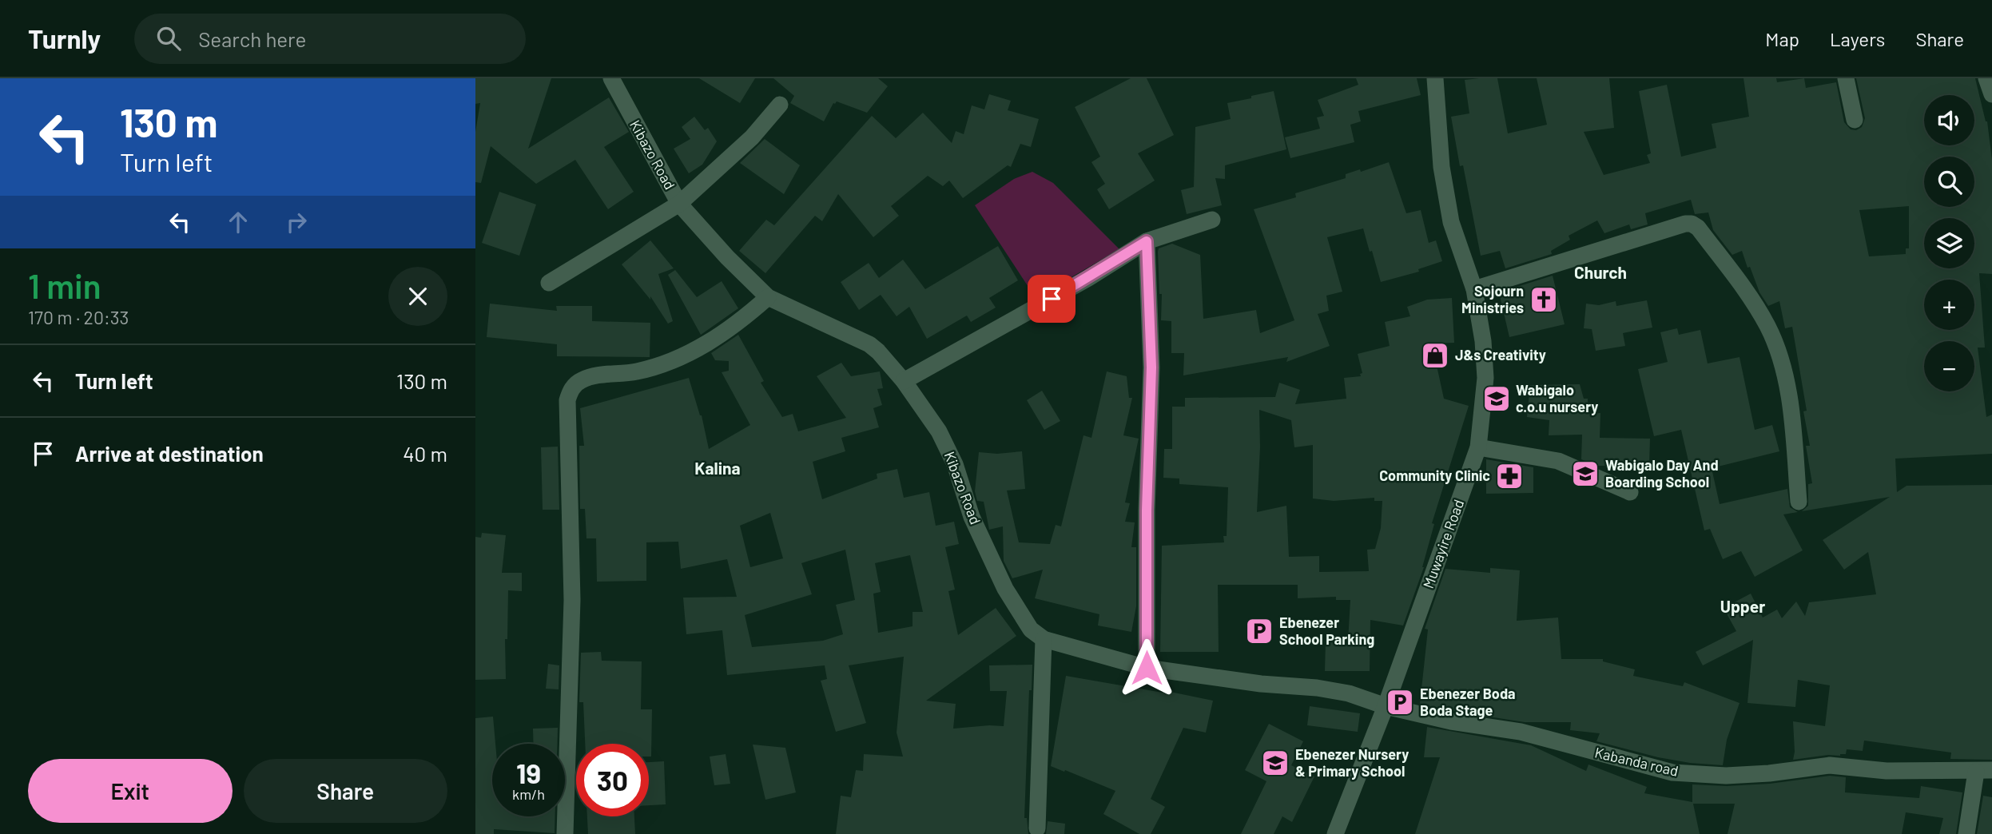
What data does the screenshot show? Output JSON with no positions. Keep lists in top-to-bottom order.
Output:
{
  "streets": {
    "street": ["Kibazo Road", "Muwayire Road", "Kabanda road"]
  },
  "crossings": [
    ["Kibazo Road", "Muwayire Road"],
    ["Kibazo Road", "Kabanda road"],
    ["Muwayire Road", "Kabanda road"]
  ],
  "districts": ["Church", "Kalina", "Upper"],
  "places": {
    "church": ["Sojourn Ministries"],
    "shop": ["J&s Creativity"],
    "school or university": ["Wabigalo c.o.u nursery", "Wabigalo Day And Boarding School", "Ebenezer Nursery & Primary School"],
    "pharmacy": ["Community Clinic"],
    "parking": ["Ebenezer School Parking", "Ebenezer Boda Boda Stage"]
  },
  "page": {
    "header": "Turnly",
    "search": "Search here",
    "nav": ["Map", "Layers", "Share"],
    "turn": ["130 m", "Turn left"],
    "map_buttons": ["+", "−"],
    "heading": ["1 min", "170 m · 20:33"],
    "list": [
      {
        "name": "Turn left",
        "value": "130 m"
      },
      {
        "name": "Arrive at destination",
        "value": "40 m"
      }
    ],
    "speed": "19 km/h",
    "limit": "30",
    "buttons": ["Exit", "Share"]
  }
}
